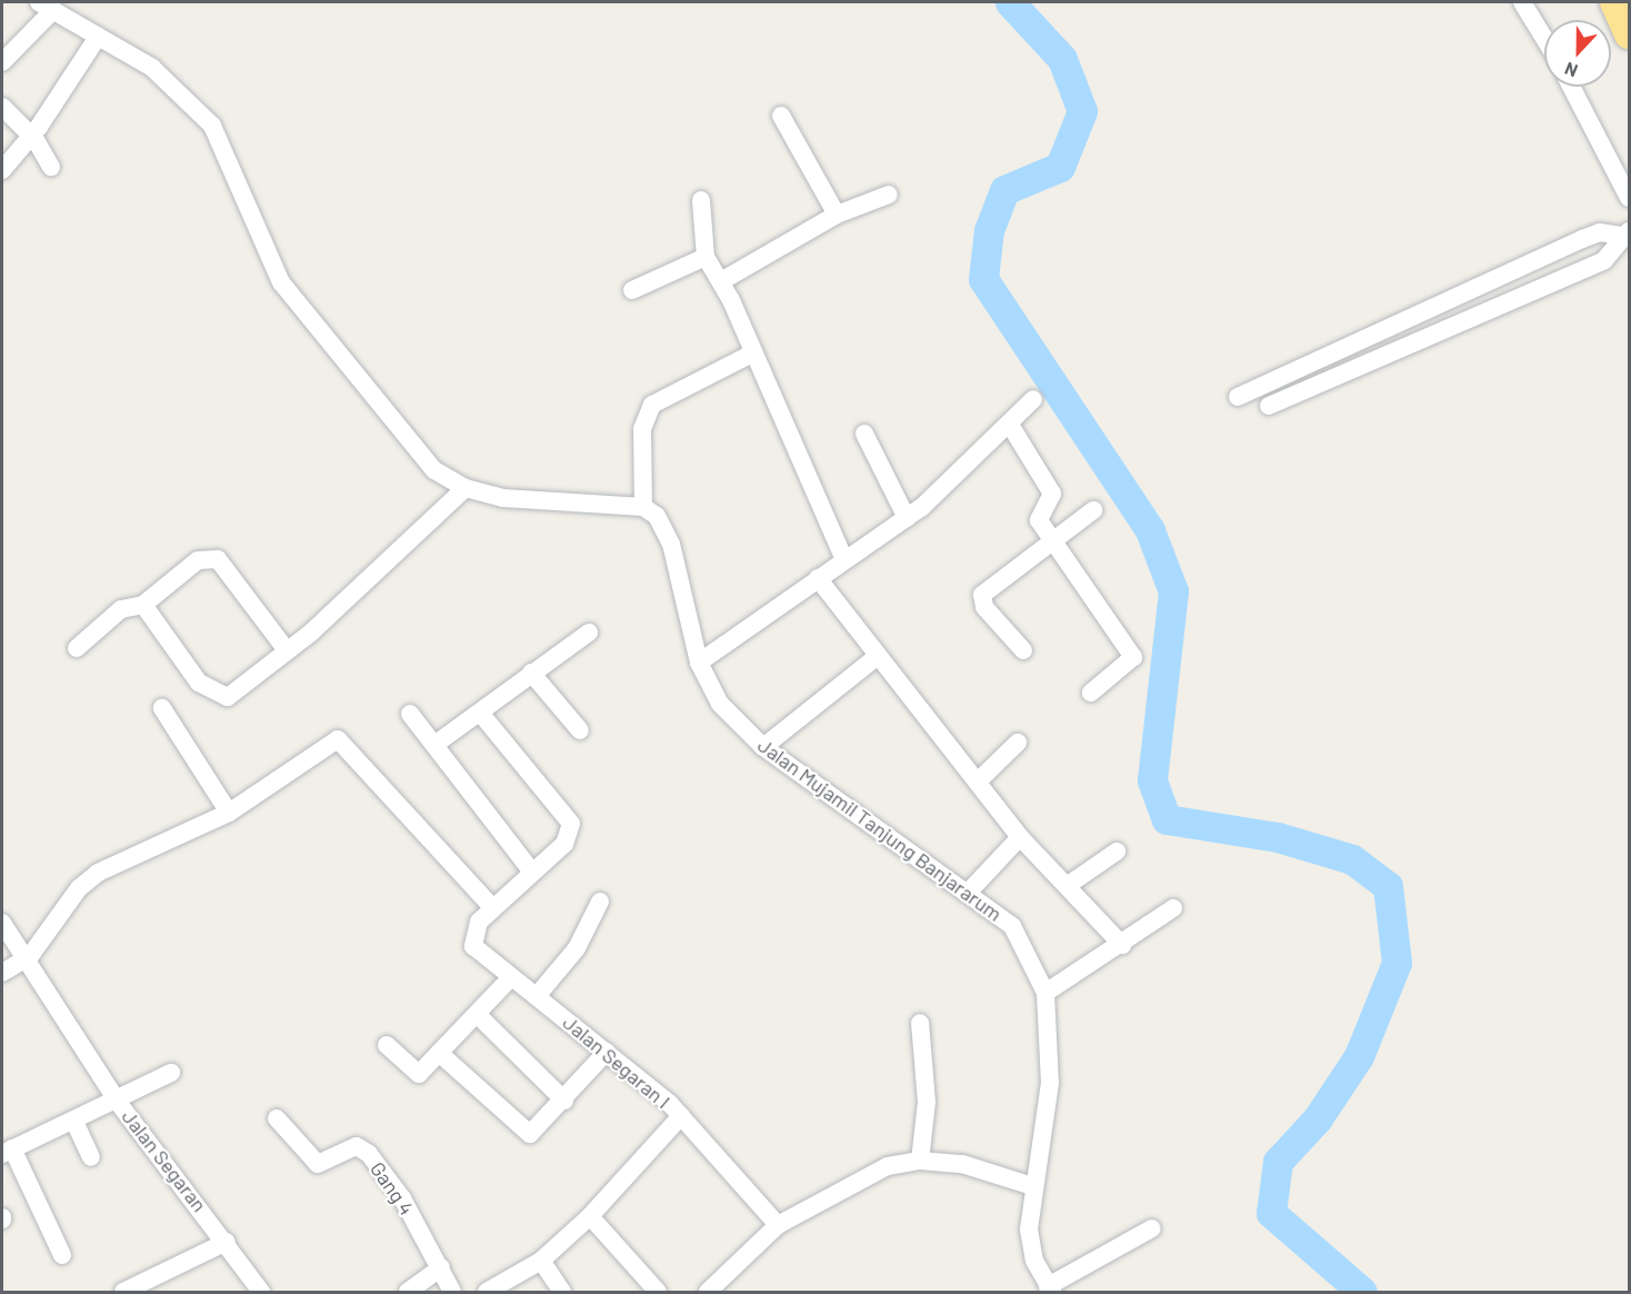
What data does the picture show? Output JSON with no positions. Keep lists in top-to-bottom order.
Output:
{
  "streets": {
    "street": [
      "Jalan Mujamil Tanjung Banjararum",
      "Jalan Segaran I",
      "Jalan Segaran",
      "Gang 4"
    ]
  },
  "north": "bottom"
}
